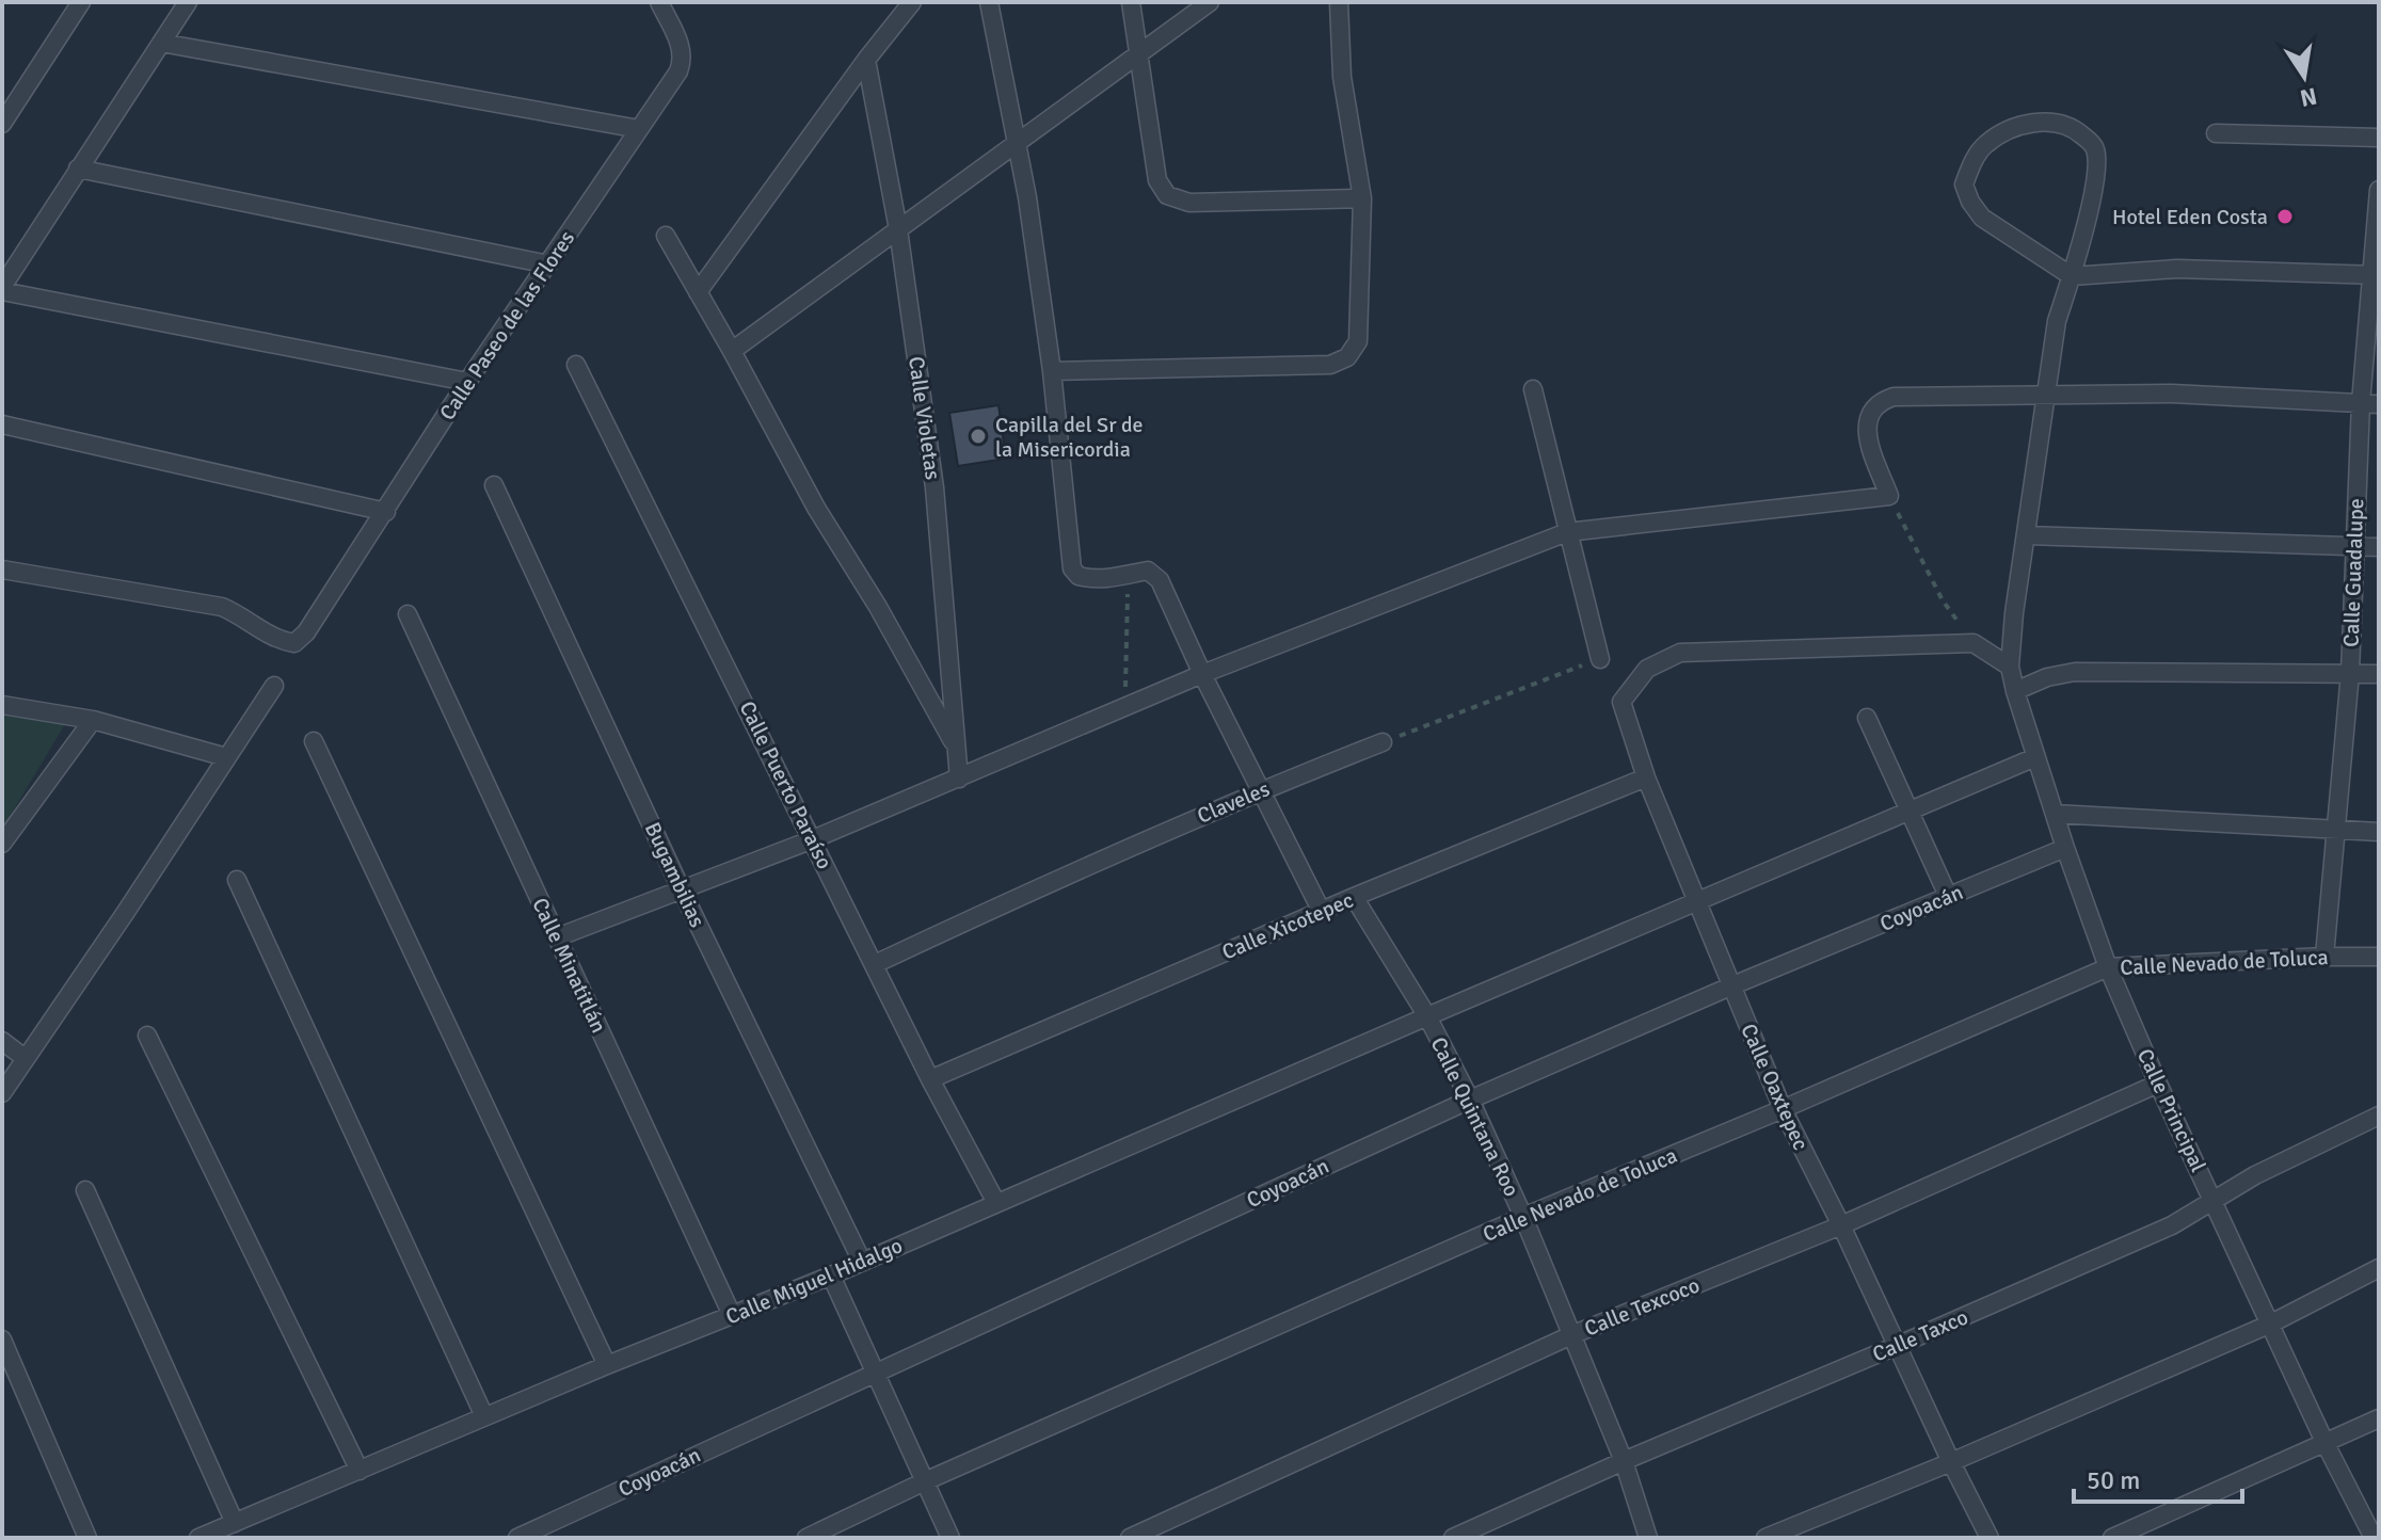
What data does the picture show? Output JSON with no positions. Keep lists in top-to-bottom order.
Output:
{
  "streets": {
    "street": [
      "Calle Paseo de las Flores",
      "Calle Violetas",
      "Calle Guadalupe",
      "Calle Puerto Paraíso",
      "Claveles",
      "Bugambilias",
      "Coyoacán",
      "Calle Xicotepec",
      "Calle Nevado de Toluca",
      "Calle Minatitlán",
      "Calle Oaxtepec",
      "Calle Principal",
      "Calle Quintana Roo",
      "Calle Miguel Hidalgo",
      "Calle Texcoco",
      "Calle Taxco"
    ]
  },
  "crossings": [
    ["Calle Guadalupe", "Calle Nevado de Toluca"],
    ["Calle Puerto Paraíso", "Claveles"],
    ["Calle Puerto Paraíso", "Calle Xicotepec"],
    ["Calle Puerto Paraíso", "Calle Miguel Hidalgo"],
    ["Bugambilias", "Calle Miguel Hidalgo"],
    ["Coyoacán", "Calle Oaxtepec"],
    ["Coyoacán", "Calle Principal"],
    ["Coyoacán", "Calle Quintana Roo"],
    ["Calle Xicotepec", "Calle Oaxtepec"],
    ["Calle Xicotepec", "Calle Quintana Roo"],
    ["Calle Nevado de Toluca", "Calle Oaxtepec"],
    ["Calle Nevado de Toluca", "Calle Principal"],
    ["Calle Nevado de Toluca", "Calle Quintana Roo"],
    ["Calle Minatitlán", "Calle Miguel Hidalgo"],
    ["Calle Oaxtepec", "Calle Miguel Hidalgo"],
    ["Calle Oaxtepec", "Calle Texcoco"],
    ["Calle Oaxtepec", "Calle Taxco"],
    ["Calle Principal", "Calle Texcoco"],
    ["Calle Principal", "Calle Taxco"],
    ["Calle Quintana Roo", "Calle Miguel Hidalgo"],
    ["Calle Quintana Roo", "Calle Texcoco"],
    ["Calle Quintana Roo", "Calle Taxco"]
  ],
  "places": ["Hotel Eden Costa", "Capilla del Sr de la Misericordia"],
  "scale_bar": "50 m",
  "north": "bottom"
}
